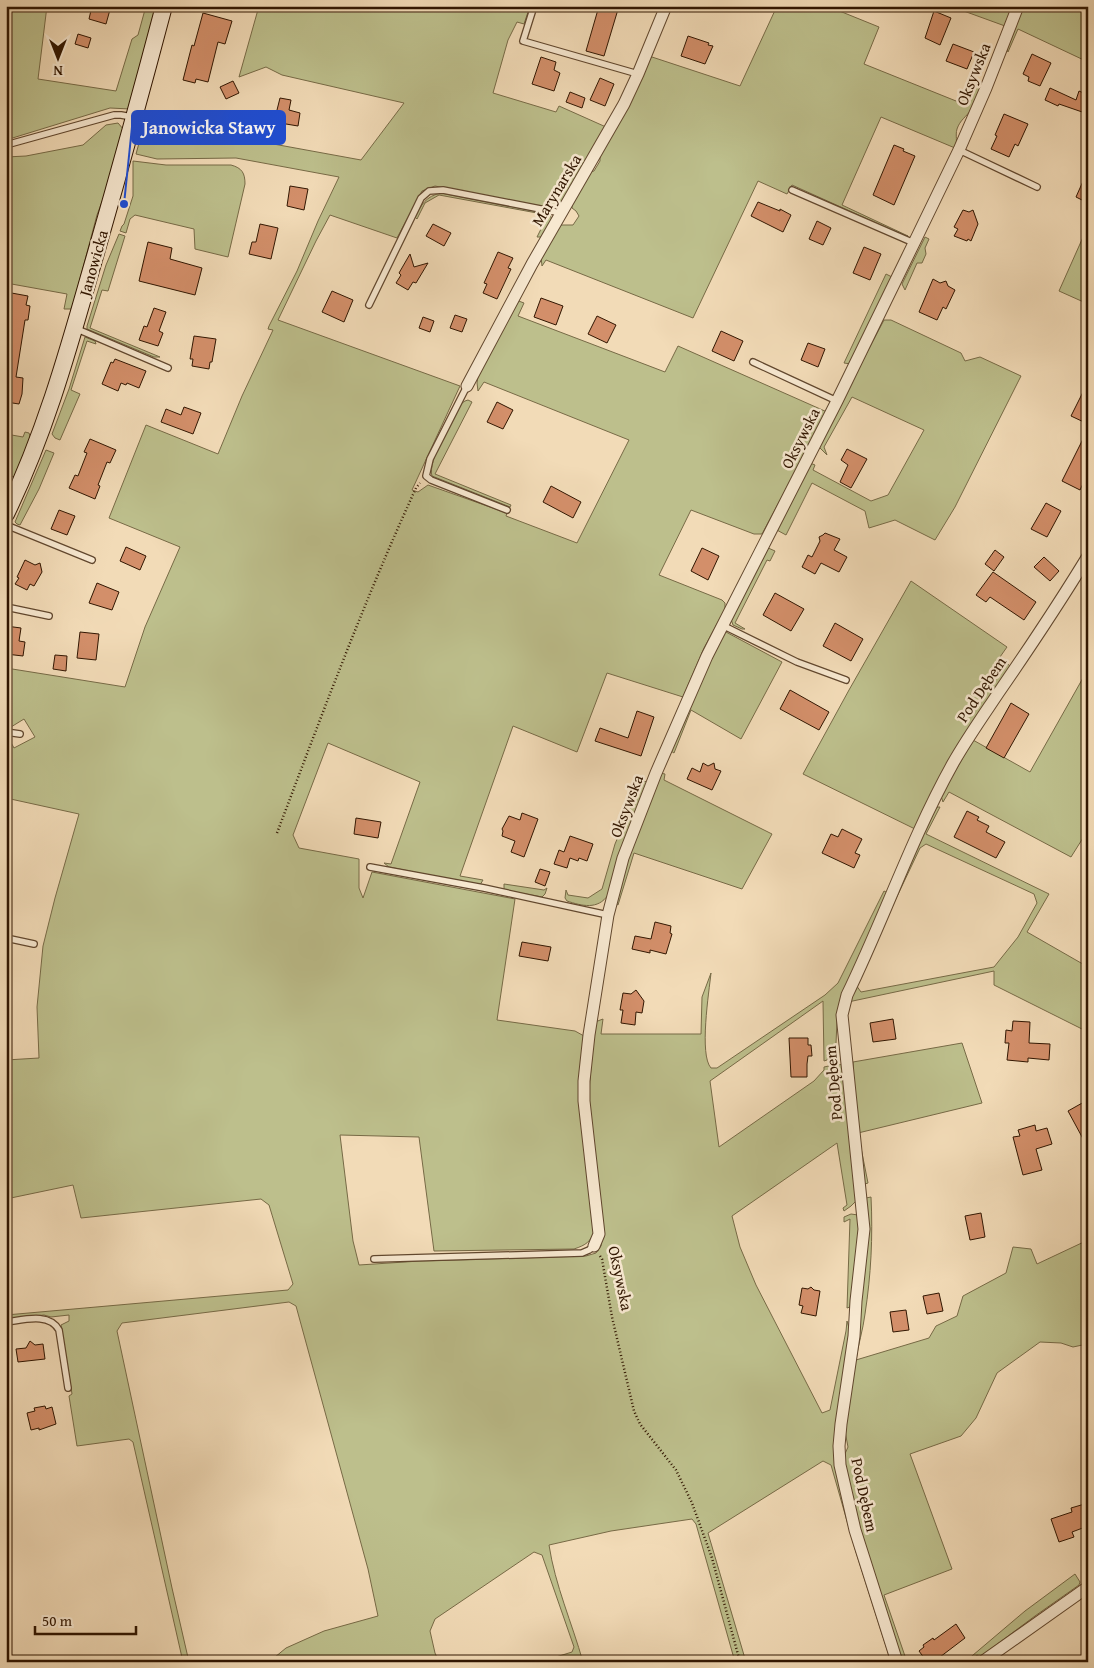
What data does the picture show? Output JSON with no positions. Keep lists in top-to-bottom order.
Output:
{
  "streets": {
    "street": [
      "Oksywska",
      "Marynarska",
      "Janowicka",
      "Pod Dębem"
    ]
  },
  "places": ["Janowicka Stawy"],
  "scale_bar": "50 m",
  "north": "bottom"
}
